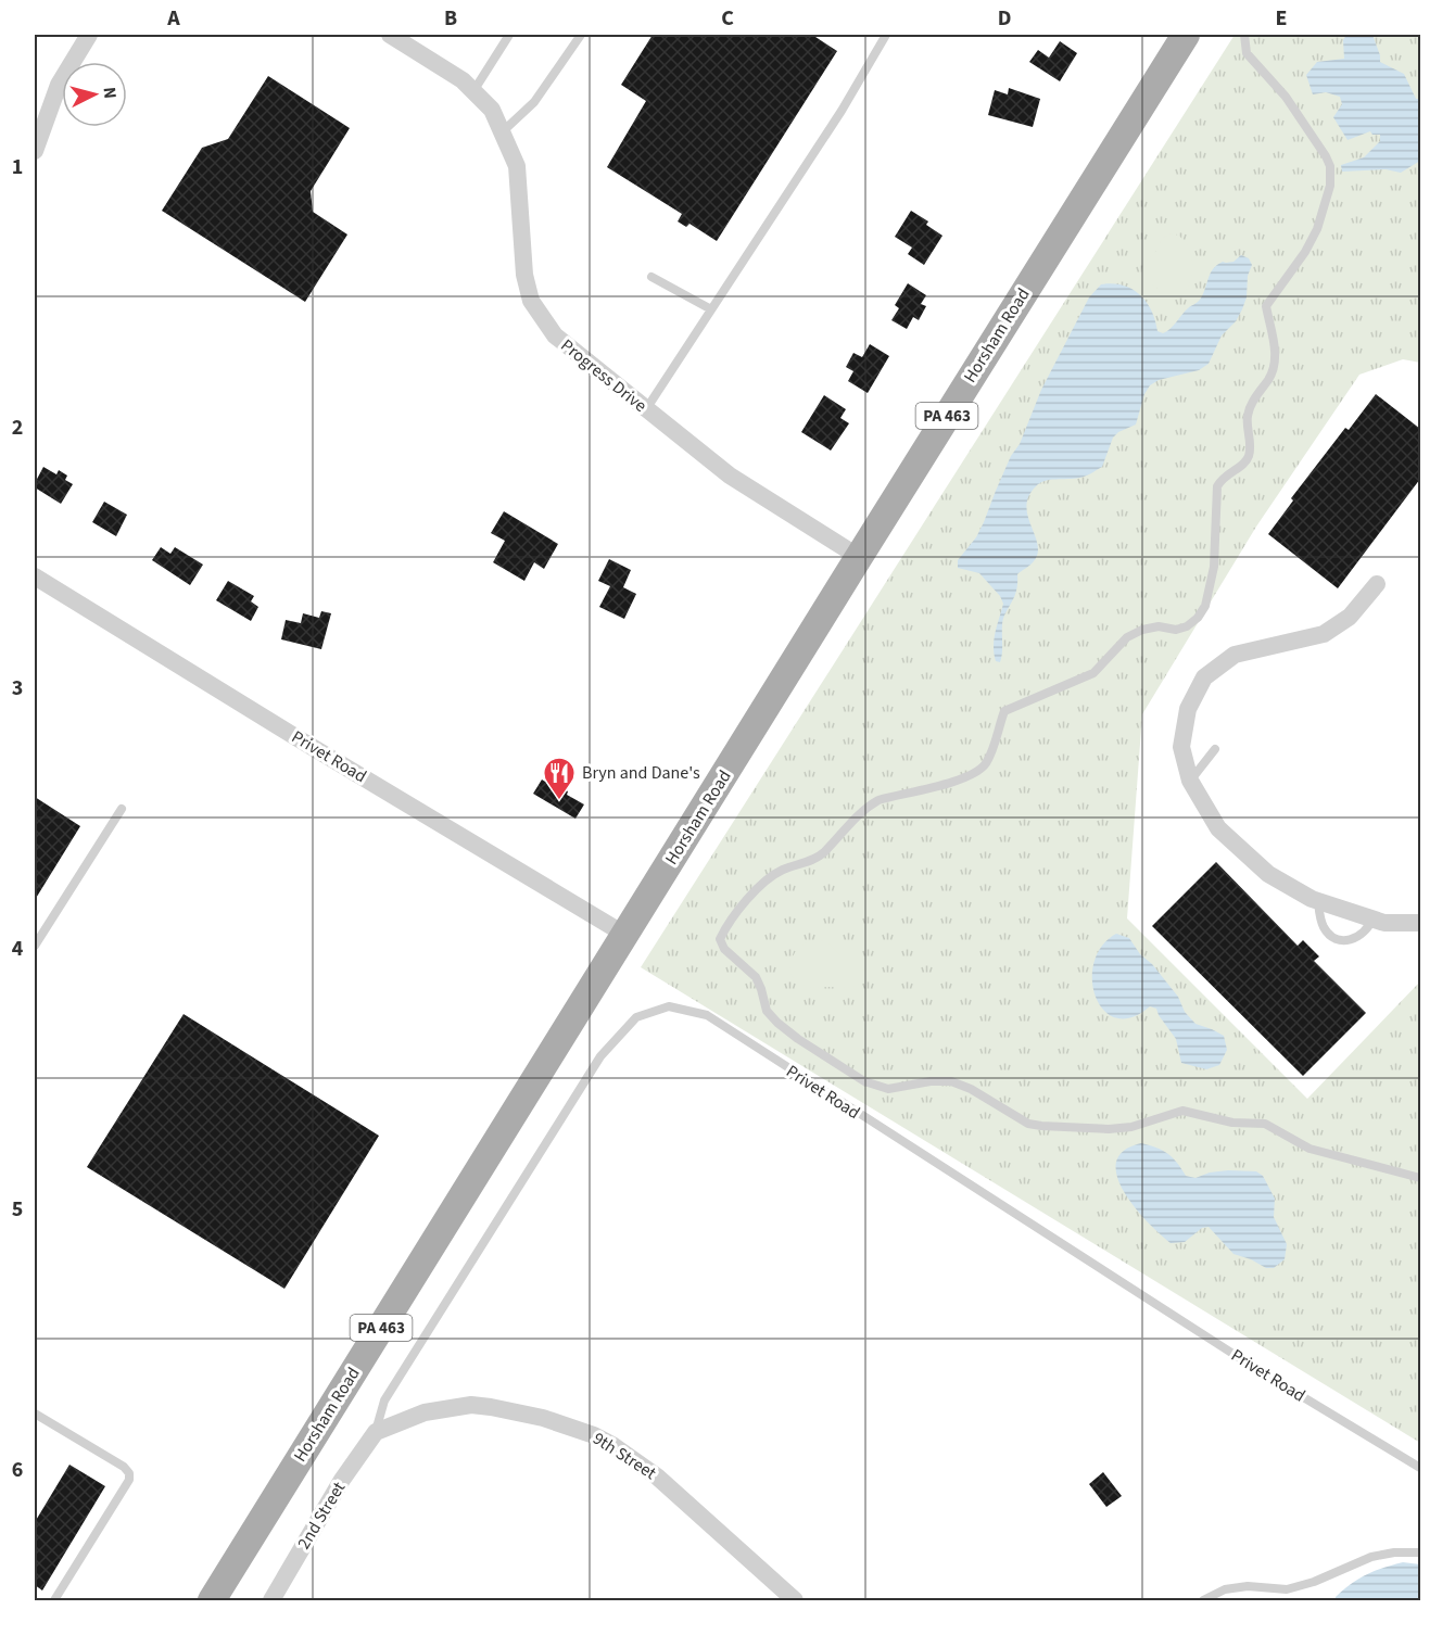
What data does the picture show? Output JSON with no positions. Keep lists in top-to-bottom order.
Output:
{
  "streets": {
    "main road": ["Horsham Road", "PA 463"],
    "street": [
      "Progress Drive",
      "Privet Road",
      "9th Street",
      "2nd Street"
    ]
  },
  "crossings": [
    ["Horsham Road", "Progress Drive"],
    ["Horsham Road", "Privet Road"],
    ["Privet Road", "9th Street"],
    ["Privet Road", "2nd Street"],
    ["9th Street", "2nd Street"]
  ],
  "places": {
    "restaurant": ["Bryn and Dane's"]
  },
  "north": "right",
  "grid": {
    "columns": [
      "A",
      "B",
      "C",
      "D",
      "E"
    ],
    "rows": [
      "1",
      "2",
      "3",
      "4",
      "5",
      "6"
    ]
  }
}
